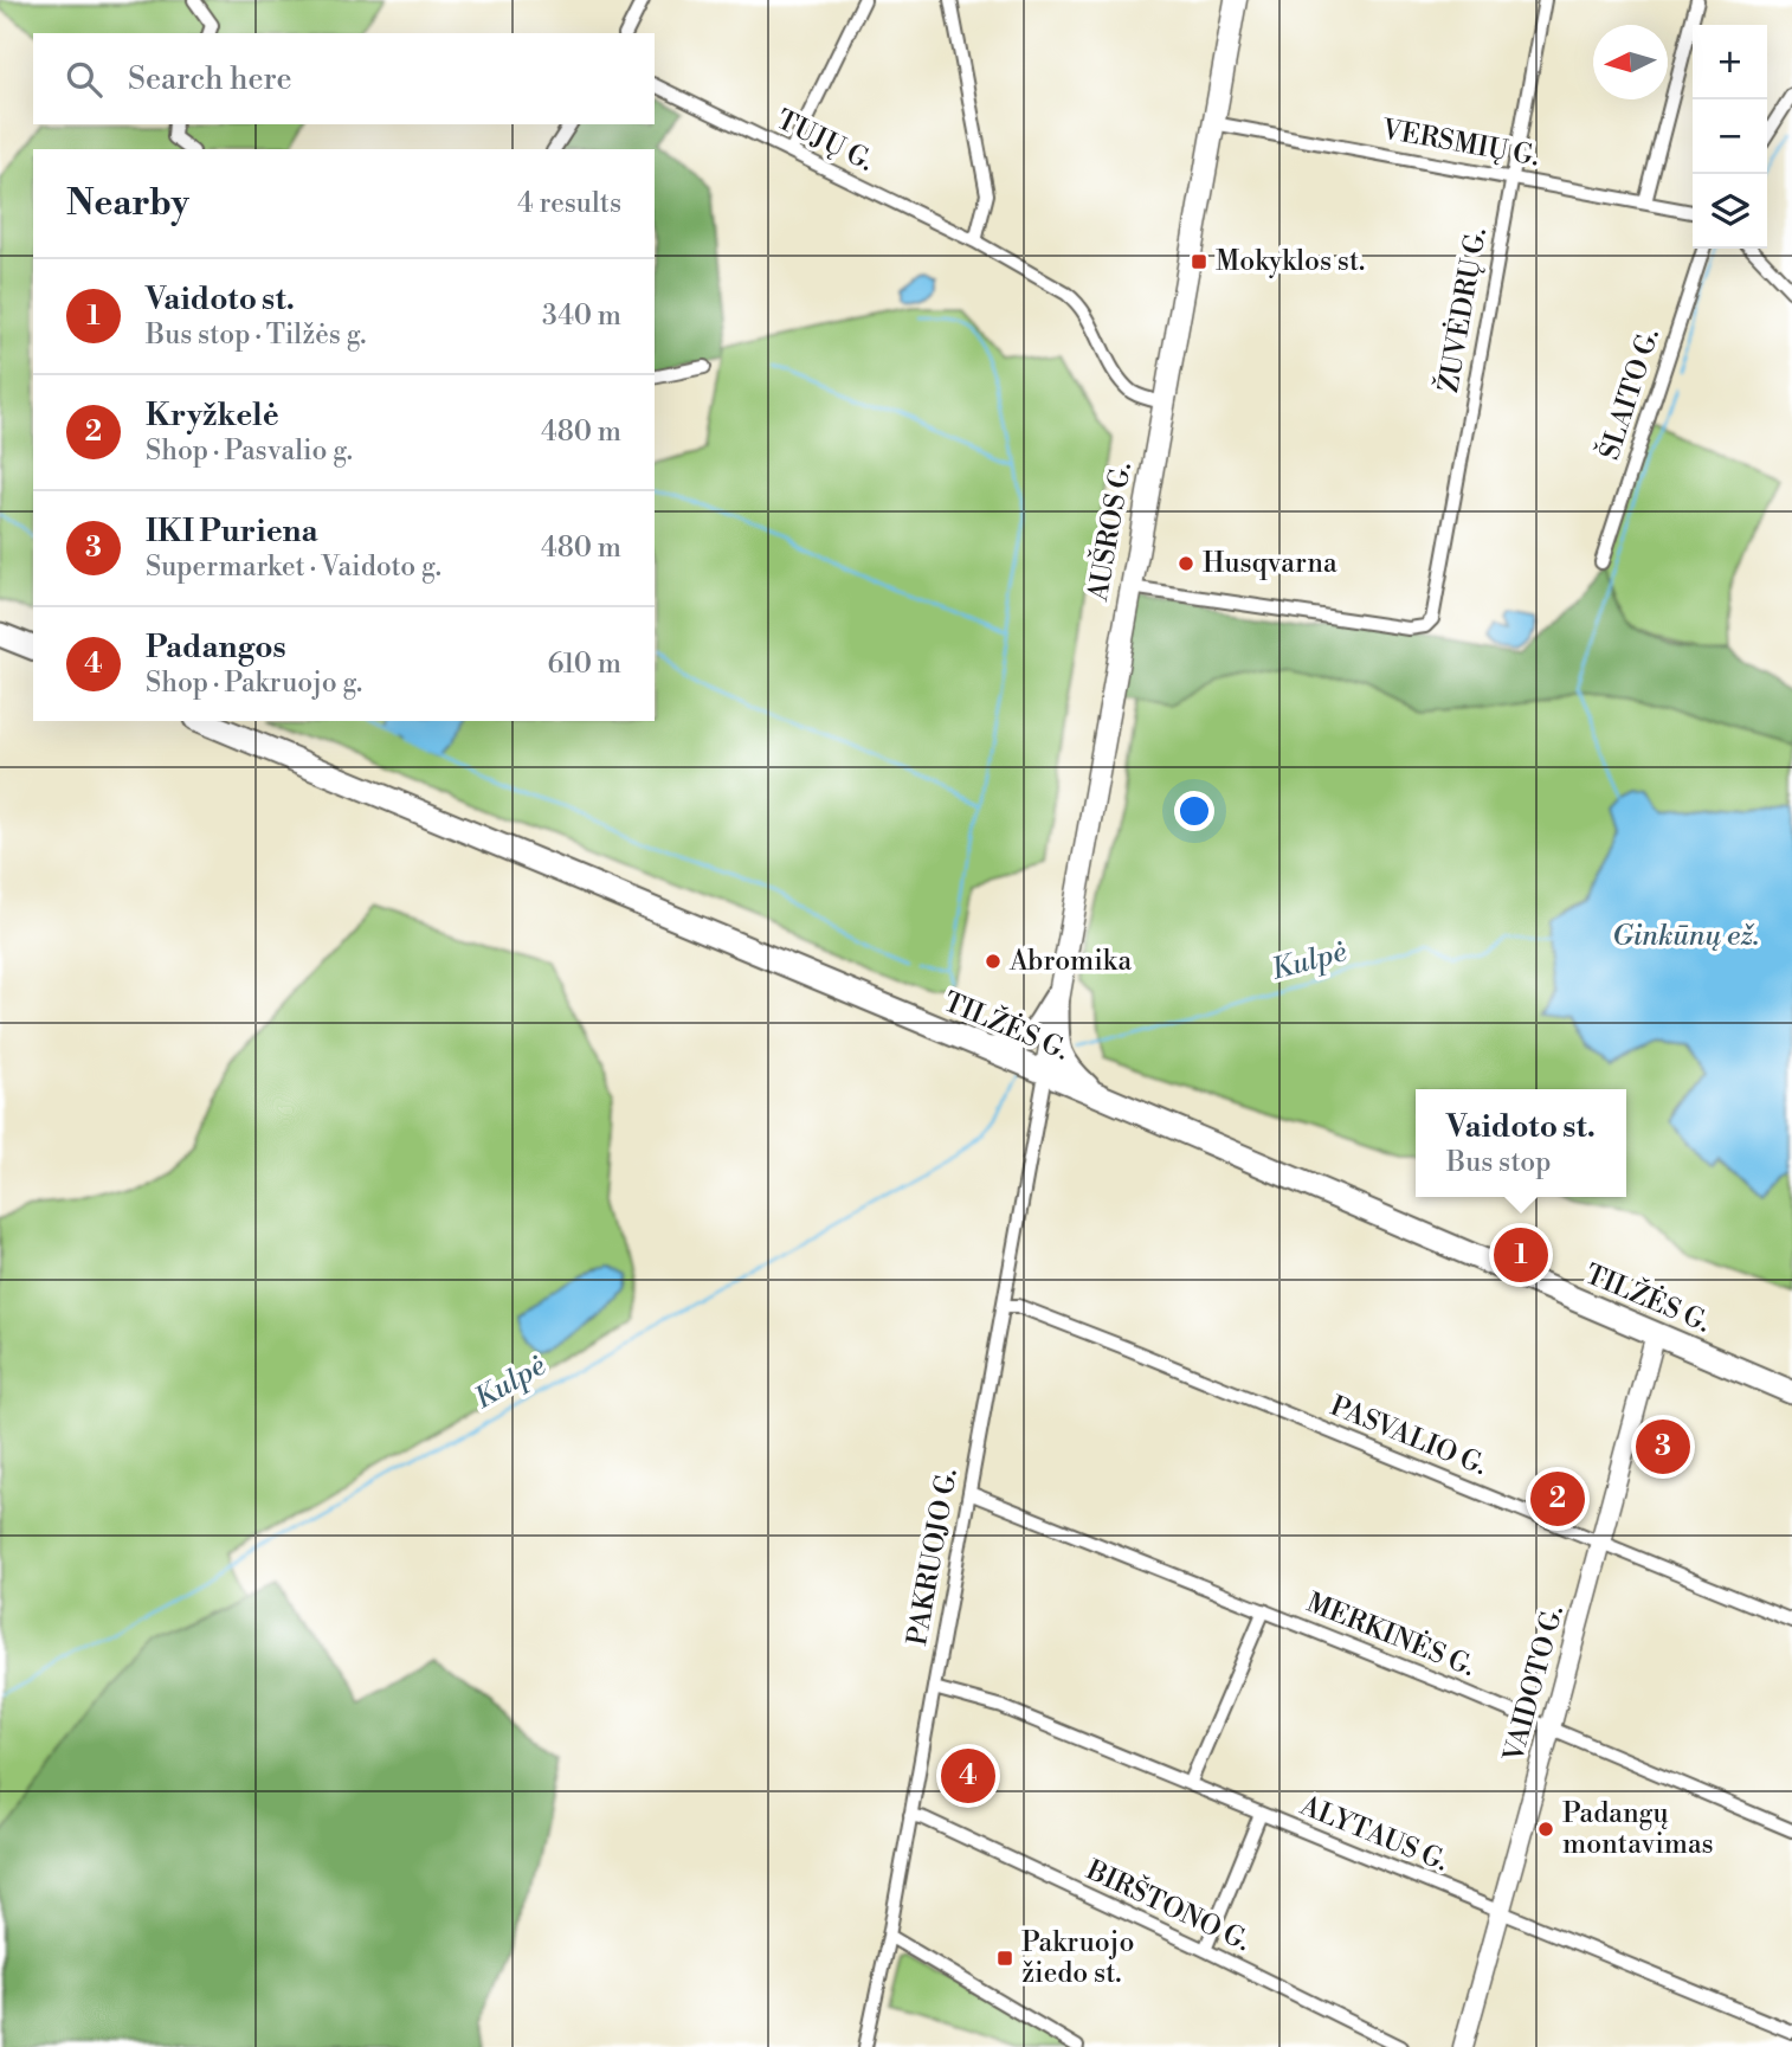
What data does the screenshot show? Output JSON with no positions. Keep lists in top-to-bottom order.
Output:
{
  "streets": {
    "highway": ["TILŽĖS G."],
    "main road": ["AUŠROS G.", "VAIDOTO G."],
    "street": [
      "TUJŲ G.",
      "VERSMIŲ G.",
      "ŽUVĖDRŲ G.",
      "ŠLAITO G.",
      "PASVALIO G.",
      "PAKRUOJO G.",
      "MERKINĖS G.",
      "ALYTAUS G.",
      "BIRŠTONO G."
    ]
  },
  "crossings": [
    ["TUJŲ G.", "AUŠROS G."],
    ["VERSMIŲ G.", "ŽUVĖDRŲ G."],
    ["VERSMIŲ G.", "AUŠROS G."],
    ["ŽUVĖDRŲ G.", "AUŠROS G."],
    ["AUŠROS G.", "TILŽĖS G."],
    ["AUŠROS G.", "PAKRUOJO G."],
    ["TILŽĖS G.", "PAKRUOJO G."],
    ["TILŽĖS G.", "VAIDOTO G."],
    ["PASVALIO G.", "PAKRUOJO G."],
    ["PASVALIO G.", "VAIDOTO G."],
    ["PAKRUOJO G.", "MERKINĖS G."],
    ["PAKRUOJO G.", "ALYTAUS G."],
    ["PAKRUOJO G.", "BIRŠTONO G."],
    ["MERKINĖS G.", "VAIDOTO G."],
    ["VAIDOTO G.", "ALYTAUS G."]
  ],
  "water": ["Ginkūnų ež.", "Kulpė"],
  "places": {
    "transit": ["Mokyklos st.", "Pakruojo žiedo st."],
    "other": ["Husqvarna", "Abromika", "Padangų montavimas"]
  },
  "north": "left",
  "page": {
    "map_buttons": ["+", "−"],
    "search": "Search here",
    "heading": ["Nearby", "4 results"],
    "list": [
      {
        "mark": "1",
        "name": "Vaidoto st.",
        "note": "Bus stop · Tilžės g.",
        "value": "340 m"
      },
      {
        "mark": "2",
        "name": "Kryžkelė",
        "note": "Shop · Pasvalio g.",
        "value": "480 m"
      },
      {
        "mark": "3",
        "name": "IKI Puriena",
        "note": "Supermarket · Vaidoto g.",
        "value": "480 m"
      },
      {
        "mark": "4",
        "name": "Padangos",
        "note": "Shop · Pakruojo g.",
        "value": "610 m"
      }
    ],
    "popup": ["Vaidoto st.", "Bus stop"],
    "pins": [
      "1",
      "3",
      "2",
      "4"
    ]
  }
}
